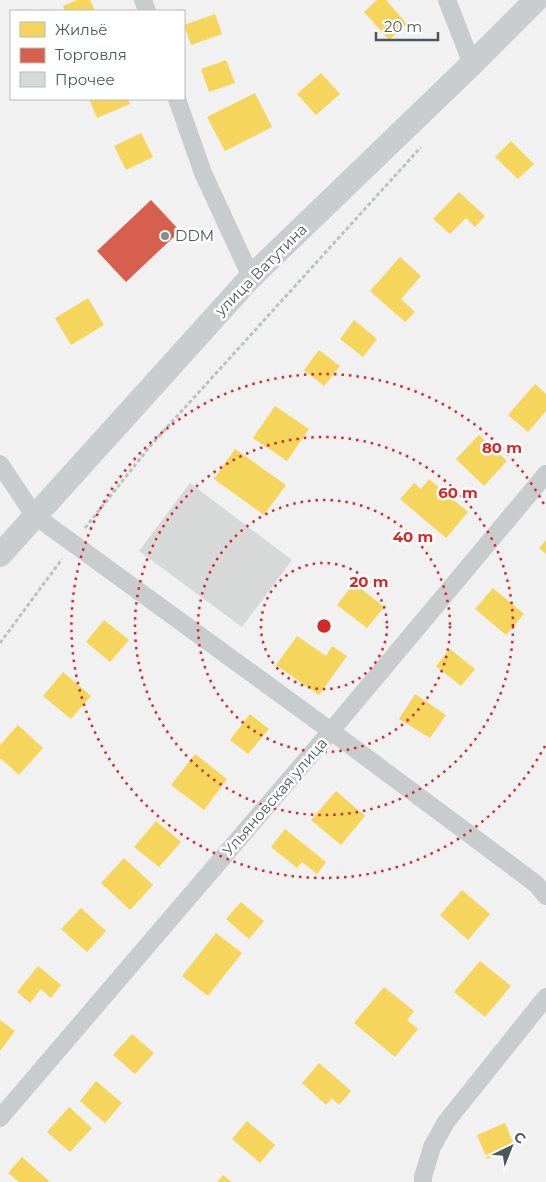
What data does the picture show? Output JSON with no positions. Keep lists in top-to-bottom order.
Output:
{
  "streets": {
    "main road": ["улица Ватутина"],
    "street": ["Ульяновская улица"]
  },
  "places": ["DDM"],
  "legend": ["Жильё", "Торговля", "Прочее"],
  "scale_bar": "20 m",
  "north": "top right",
  "rings": [
    "80 m",
    "60 m",
    "40 m",
    "20 m"
  ]
}
